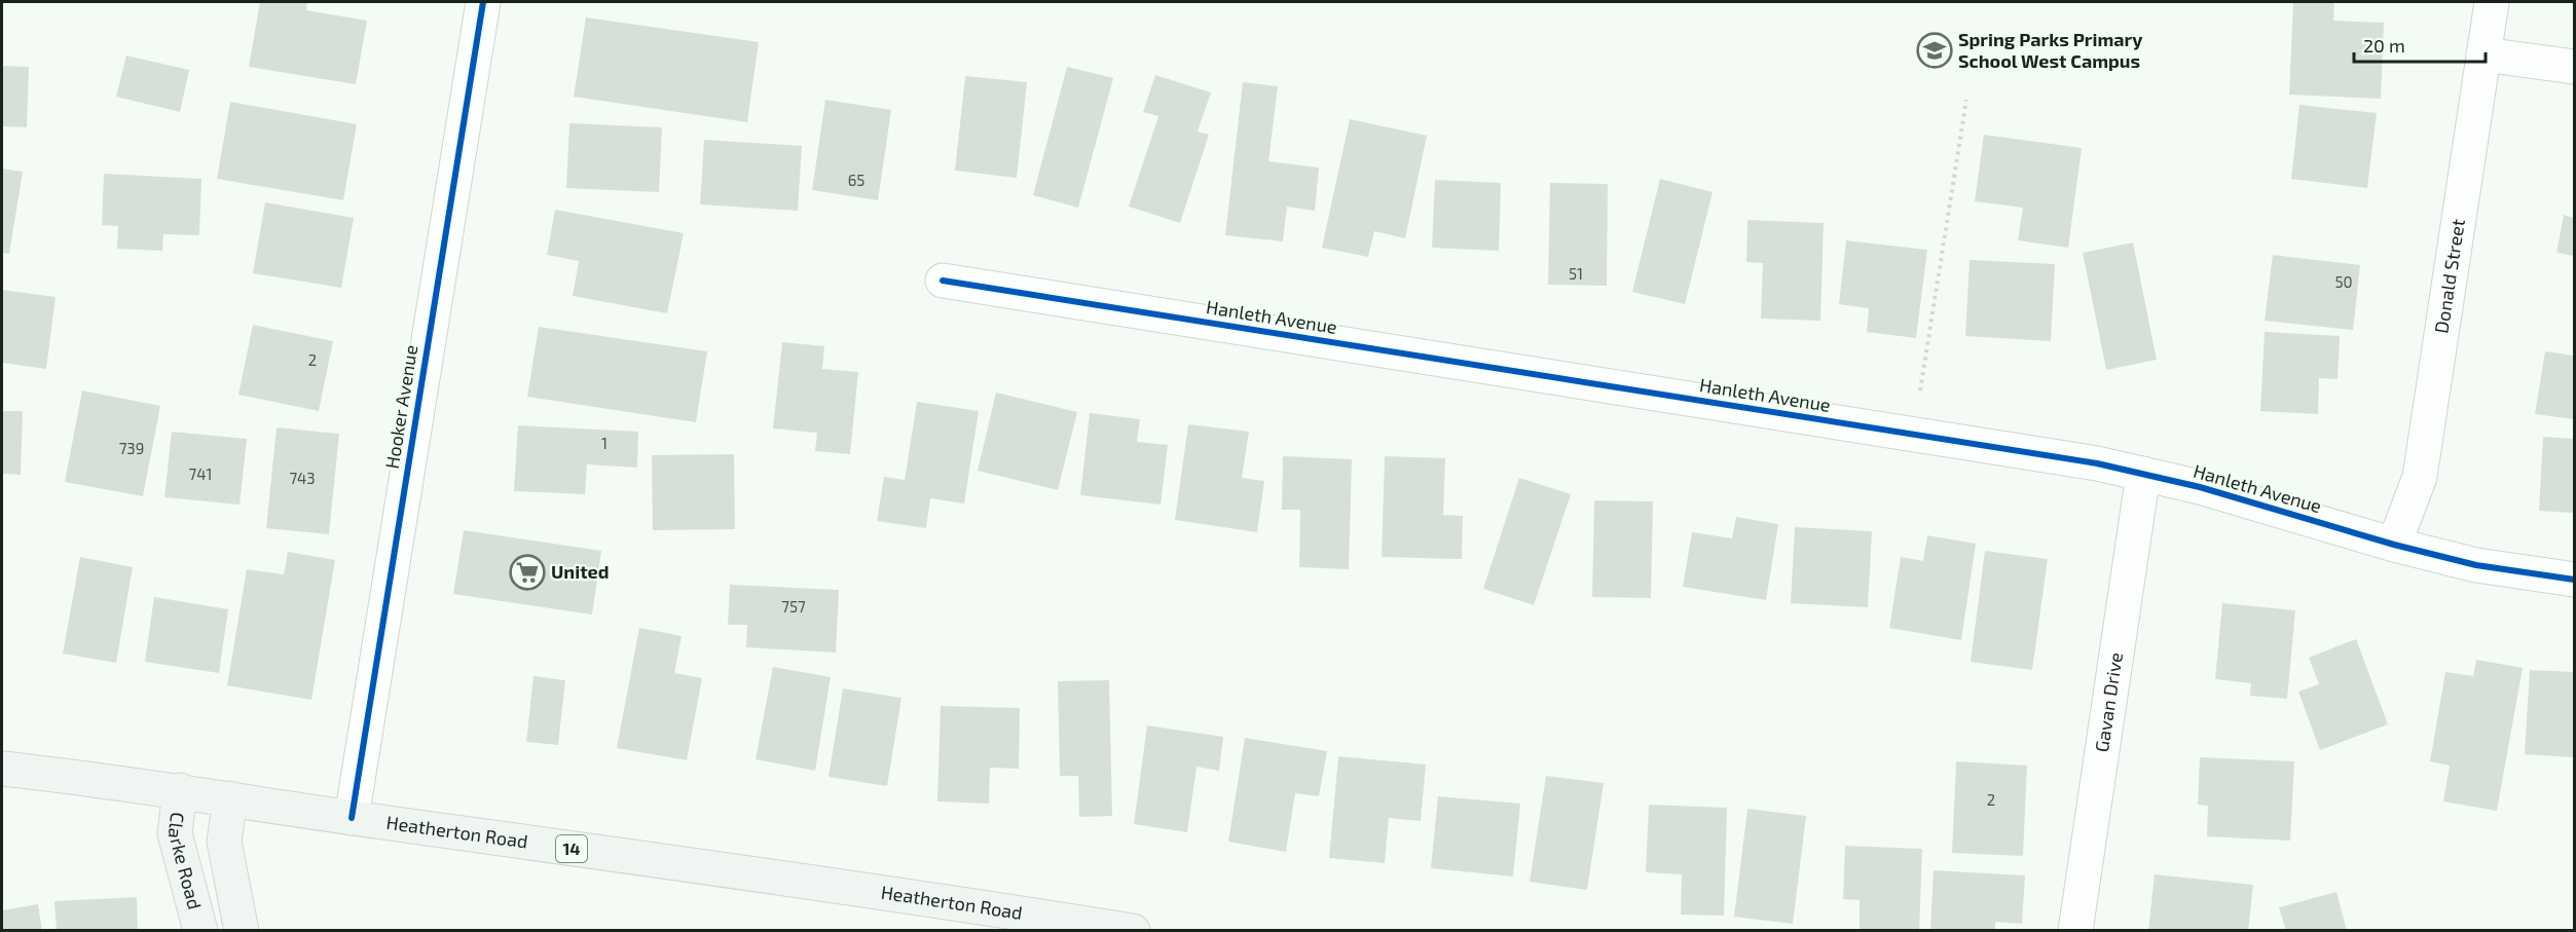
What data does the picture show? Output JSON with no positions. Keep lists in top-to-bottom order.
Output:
{
  "streets": {
    "main road": ["Heatherton Road", "14", "Clarke Road"],
    "street": [
      "Donald Street",
      "Hanleth Avenue",
      "Hooker Avenue",
      "Gavan Drive"
    ]
  },
  "crossings": [
    ["Donald Street", "Hanleth Avenue"],
    ["Hanleth Avenue", "Gavan Drive"],
    ["Hooker Avenue", "Heatherton Road"],
    ["Heatherton Road", "Clarke Road"]
  ],
  "places": {
    "school or university": ["Spring Parks Primary School West Campus"],
    "supermarket": ["United"]
  },
  "house_numbers": [
    "65",
    "51",
    "50",
    "2",
    "1",
    "739",
    "741",
    "743",
    "757",
    "2"
  ],
  "scale_bar": "20 m"
}
